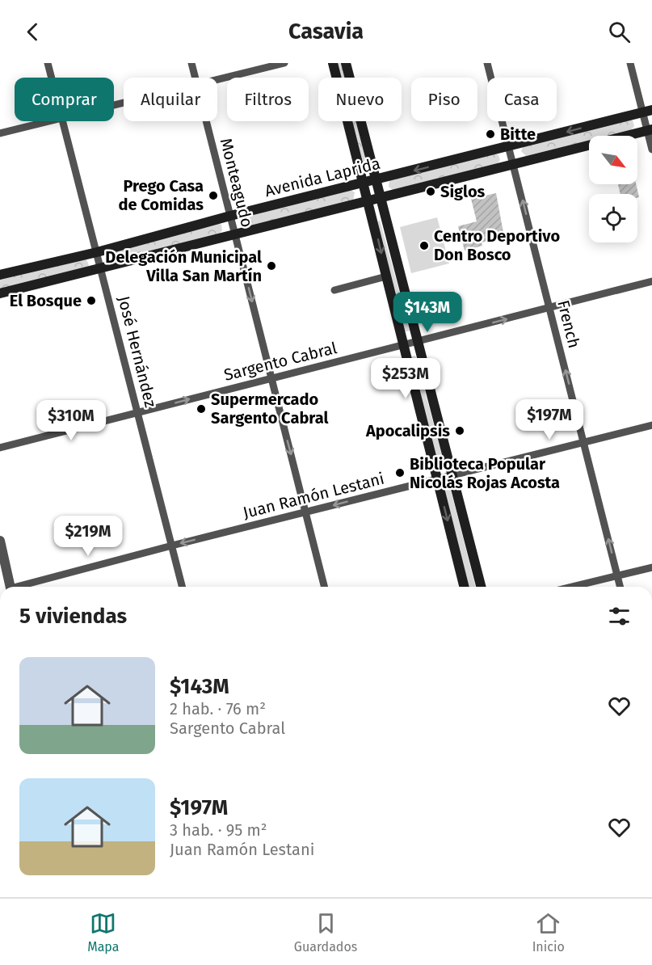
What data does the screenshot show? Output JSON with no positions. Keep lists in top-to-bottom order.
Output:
{
  "streets": {
    "main road": ["Avenida Laprida"],
    "street": [
      "Monteagudo",
      "French",
      "José Hernández",
      "Sargento Cabral",
      "Juan Ramón Lestani"
    ]
  },
  "crossings": [
    ["Avenida Laprida", "Monteagudo"],
    ["Avenida Laprida", "French"],
    ["Avenida Laprida", "José Hernández"],
    ["Monteagudo", "Sargento Cabral"],
    ["Monteagudo", "Juan Ramón Lestani"],
    ["French", "Sargento Cabral"],
    ["French", "Juan Ramón Lestani"],
    ["José Hernández", "Sargento Cabral"],
    ["José Hernández", "Juan Ramón Lestani"]
  ],
  "one_way": [
    "Monteagudo",
    "French",
    "Sargento Cabral",
    "Juan Ramón Lestani"
  ],
  "places": [
    "Bitte",
    "Siglos",
    "Prego Casa de Comidas",
    "Centro Deportivo Don Bosco",
    "Delegación Municipal Villa San Martín",
    "El Bosque",
    "Supermercado Sargento Cabral",
    "Apocalipsis",
    "Biblioteca Popular Nicolás Rojas Acosta"
  ],
  "north": "bottom right",
  "page": {
    "header": "Casavia",
    "chip": [
      "Comprar",
      "Alquilar",
      "Filtros",
      "Nuevo",
      "Piso",
      "Casa"
    ],
    "price": [
      "$143M",
      "$253M",
      "$197M",
      "$310M",
      "$219M"
    ],
    "heading": "5 viviendas",
    "list": [
      {
        "name": "$143M",
        "note": "2 hab. · 76 m² · Sargento Cabral"
      },
      {
        "name": "$197M",
        "note": "3 hab. · 95 m² · Juan Ramón Lestani"
      }
    ],
    "tabs": ["Mapa", "Guardados", "Inicio"]
  }
}
